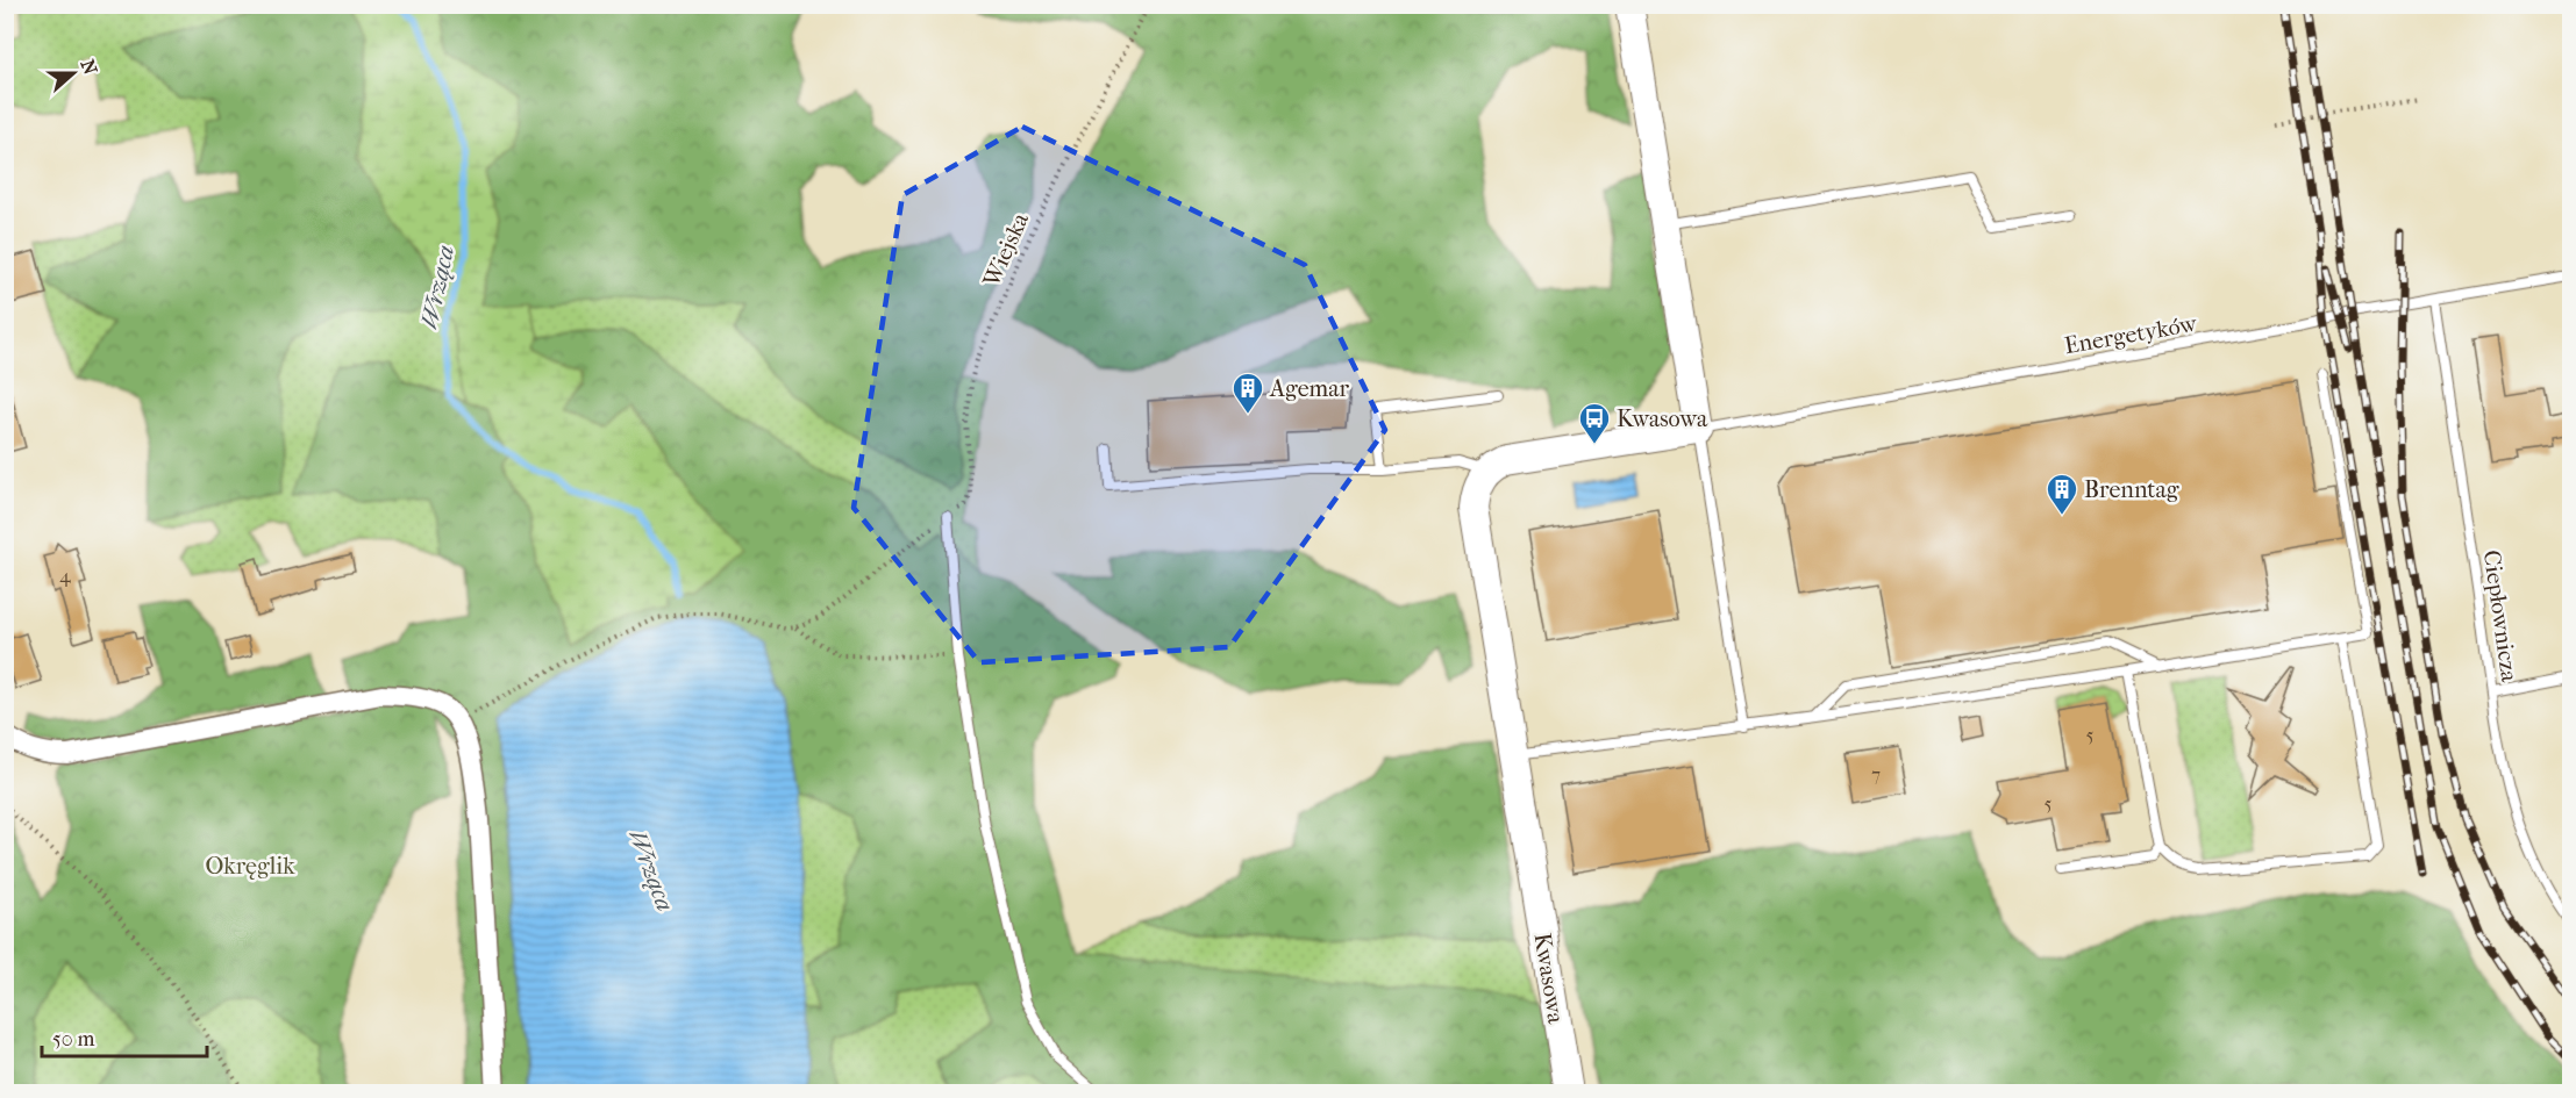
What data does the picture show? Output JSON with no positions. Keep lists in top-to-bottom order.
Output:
{
  "streets": {
    "street": ["Kwasowa"],
    "lane": ["Energetyków", "Ciepłownicza"],
    "path": ["Wiejska"]
  },
  "crossings": [
    ["Energetyków", "Ciepłownicza"]
  ],
  "water": ["Wrząca"],
  "parks": ["Okręglik"],
  "places": {
    "building": ["Agemar", "Brenntag"],
    "bus stop": ["Kwasowa"]
  },
  "house_numbers": [
    "4",
    "5",
    "7",
    "5"
  ],
  "scale_bar": "50 m",
  "north": "right"
}
